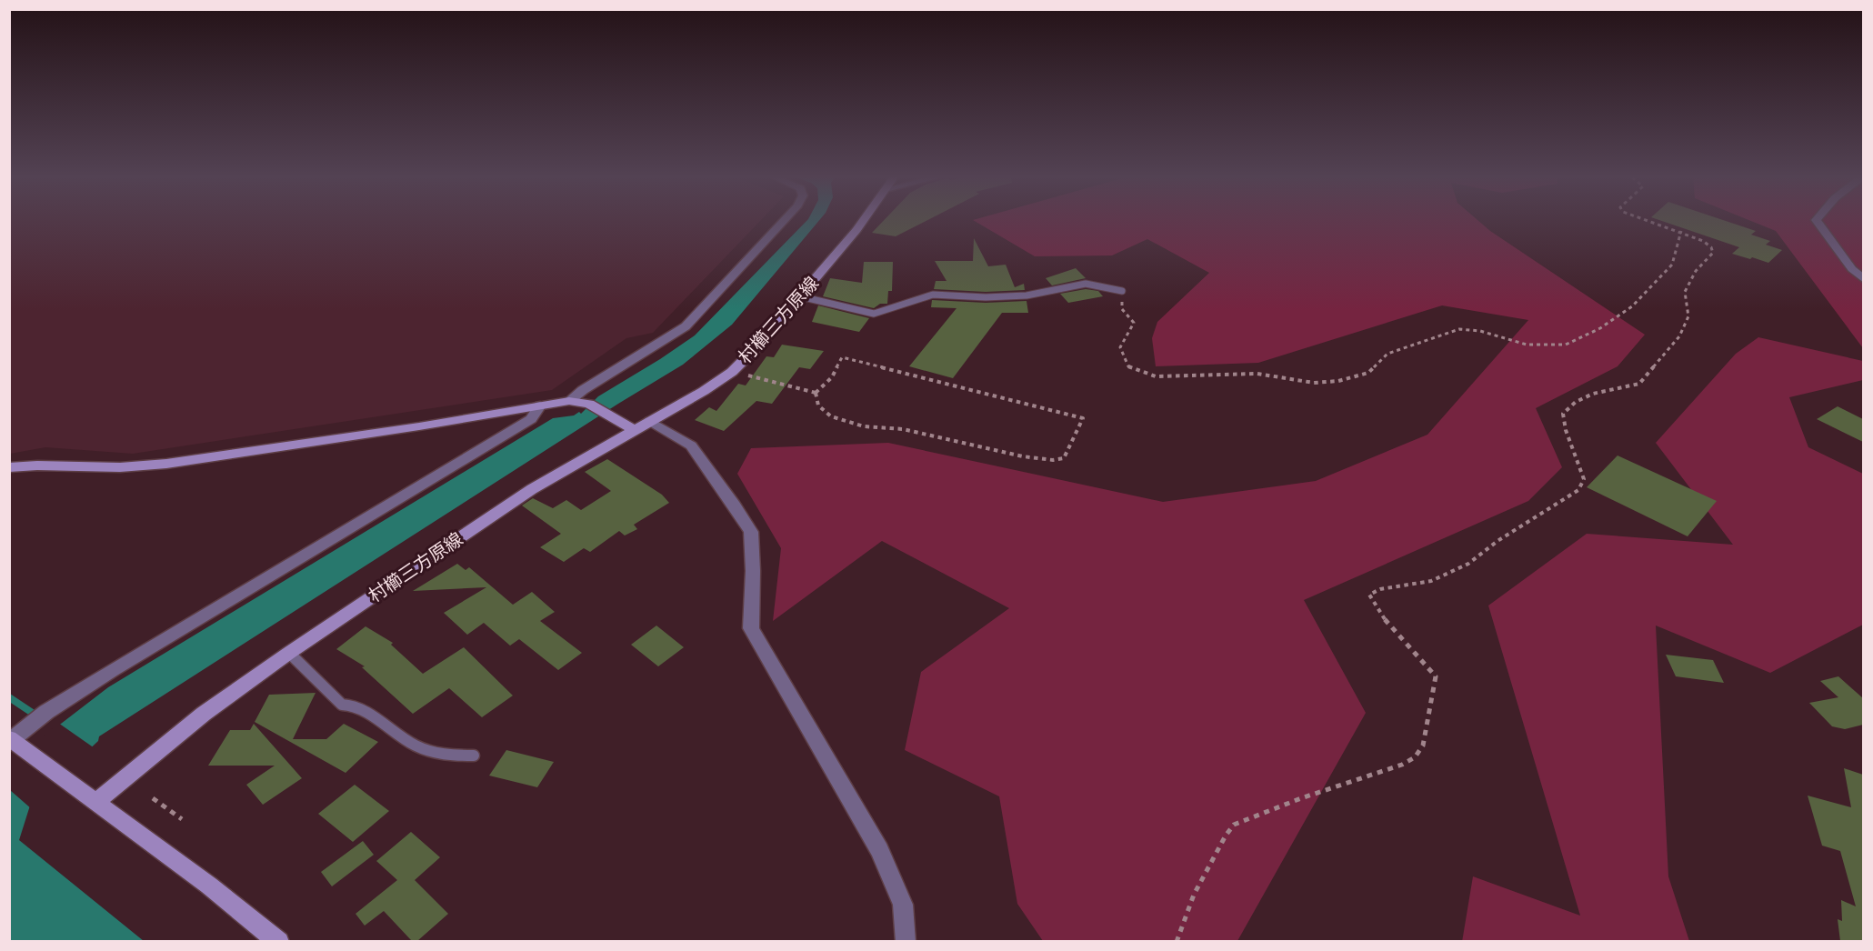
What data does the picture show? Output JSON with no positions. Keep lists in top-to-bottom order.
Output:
{
  "streets": {
    "main road": ["村櫛三方原線"]
  }
}
